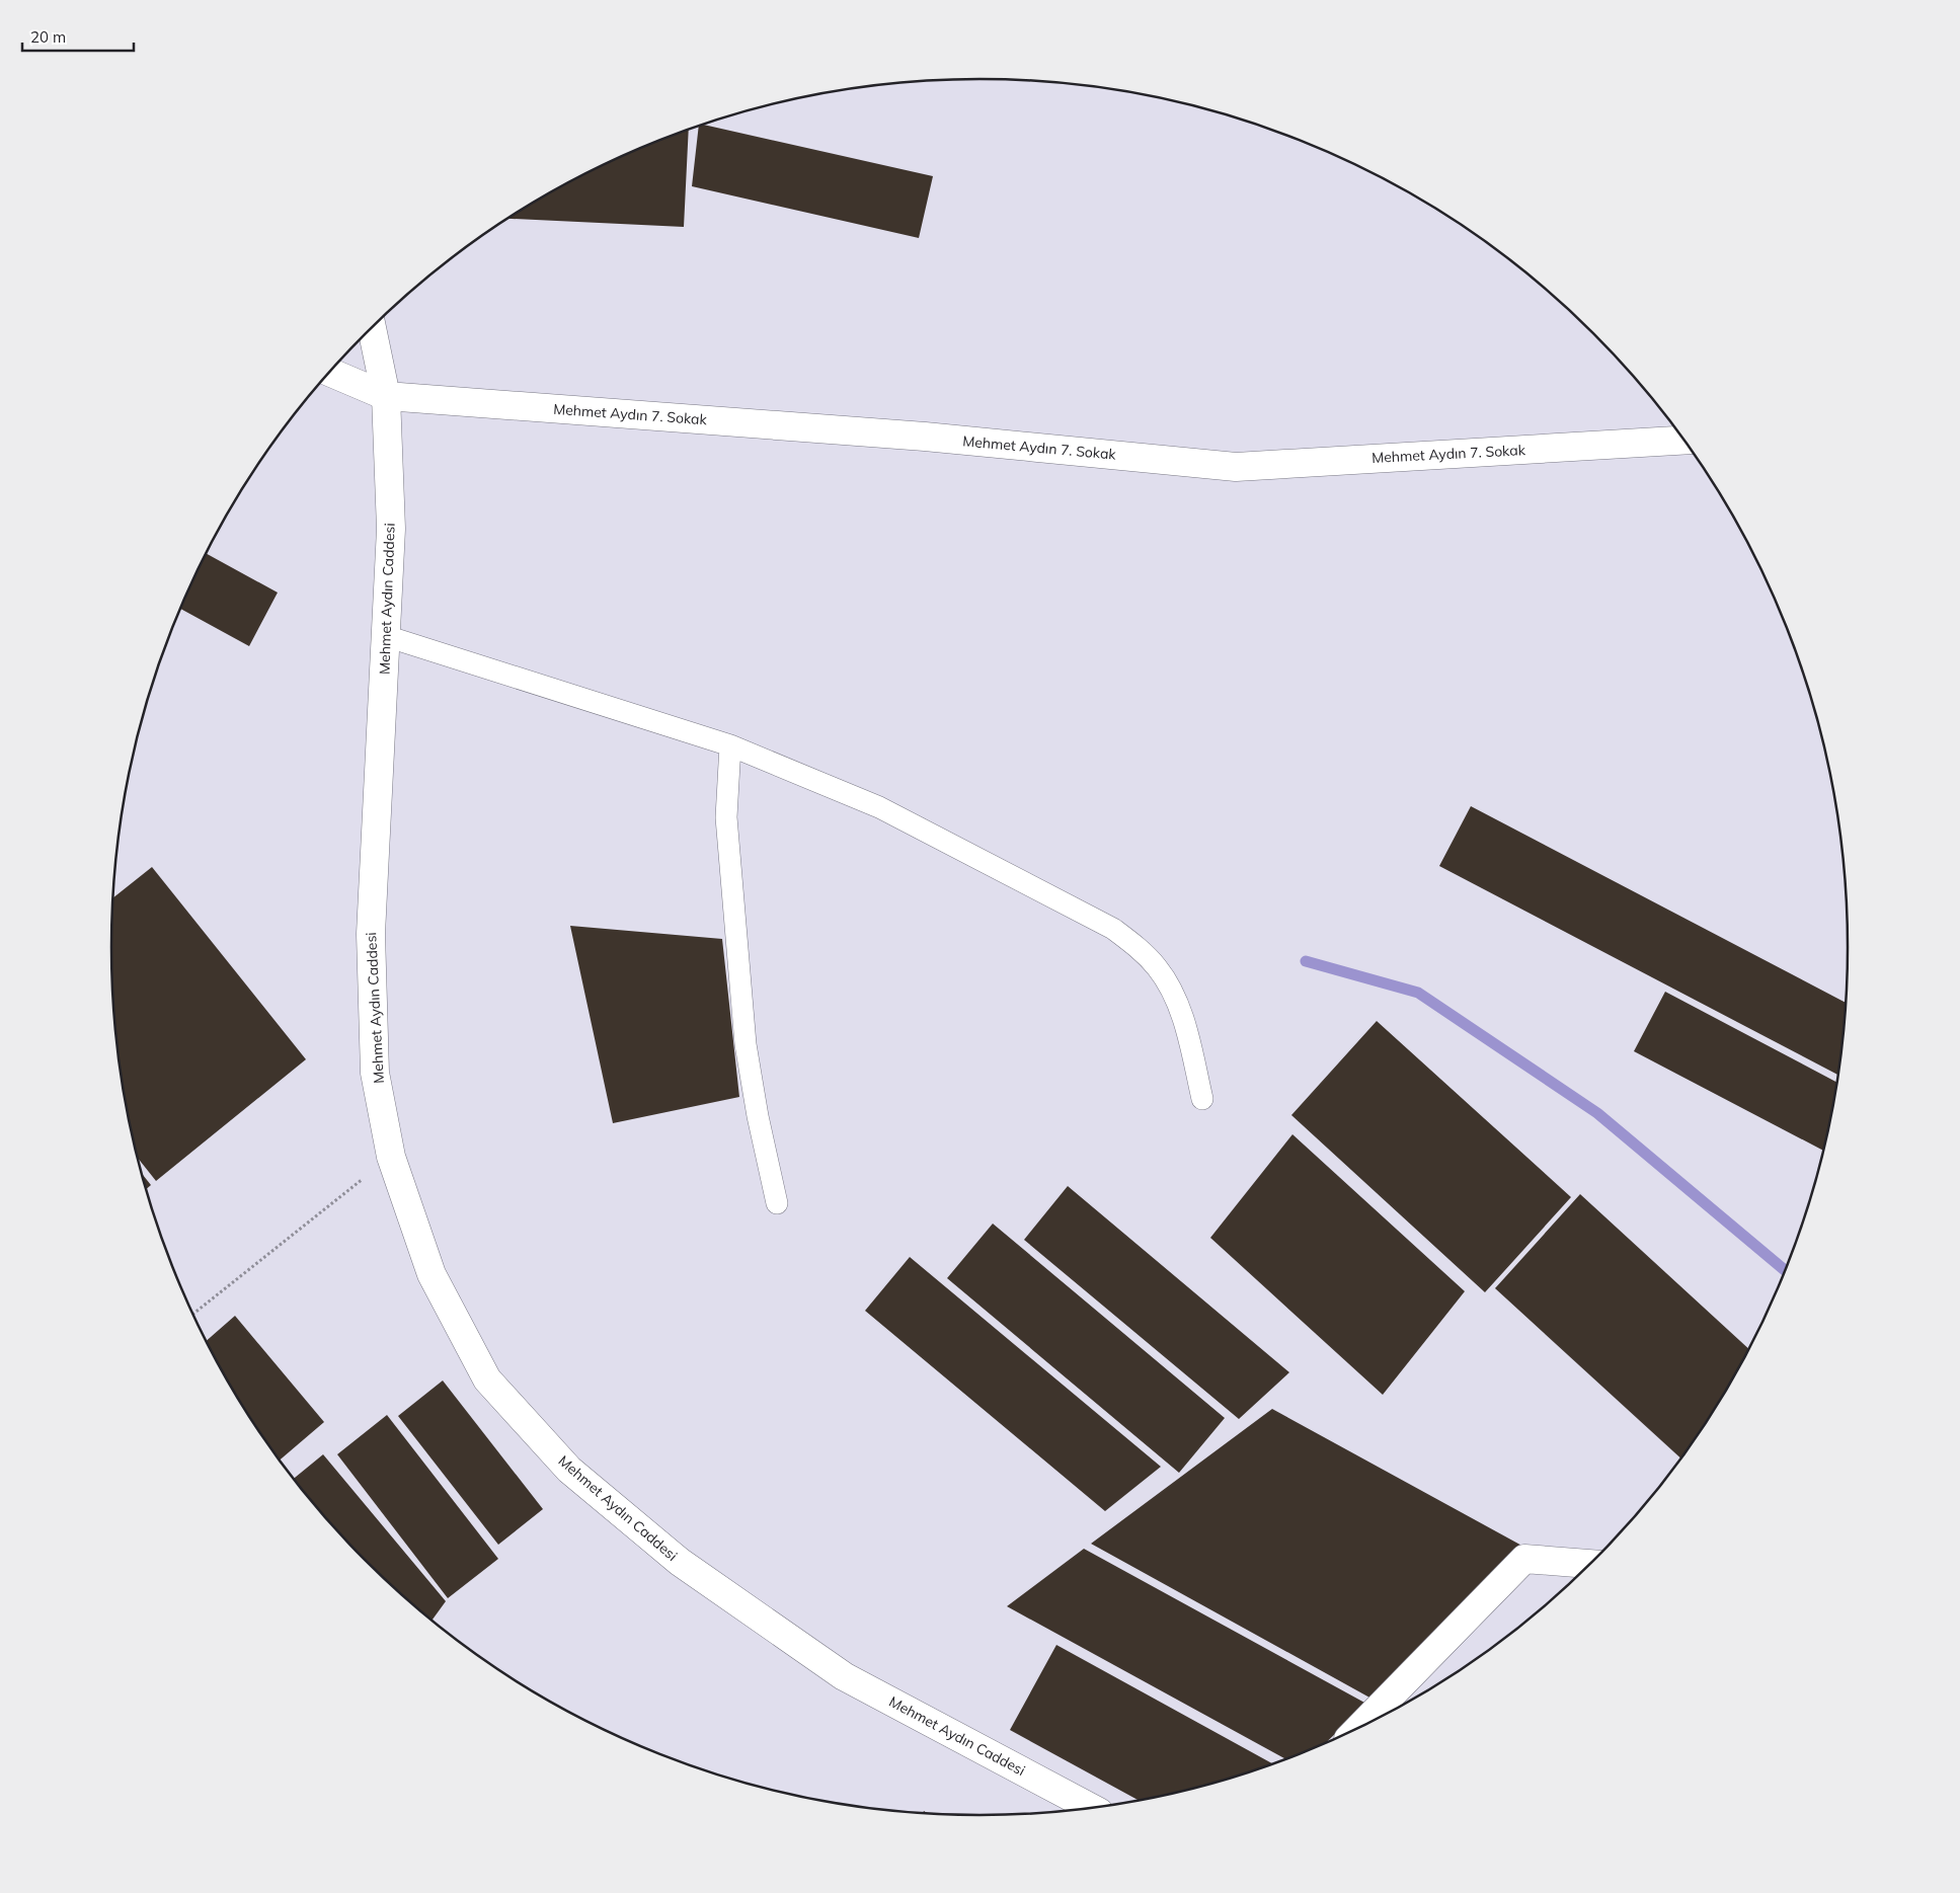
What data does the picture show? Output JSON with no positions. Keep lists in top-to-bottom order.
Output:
{
  "streets": {
    "street": ["Mehmet Aydın 7. Sokak", "Mehmet Aydın Caddesi"]
  },
  "crossings": [
    ["Mehmet Aydın 7. Sokak", "Mehmet Aydın Caddesi"]
  ],
  "scale_bar": "20 m"
}
